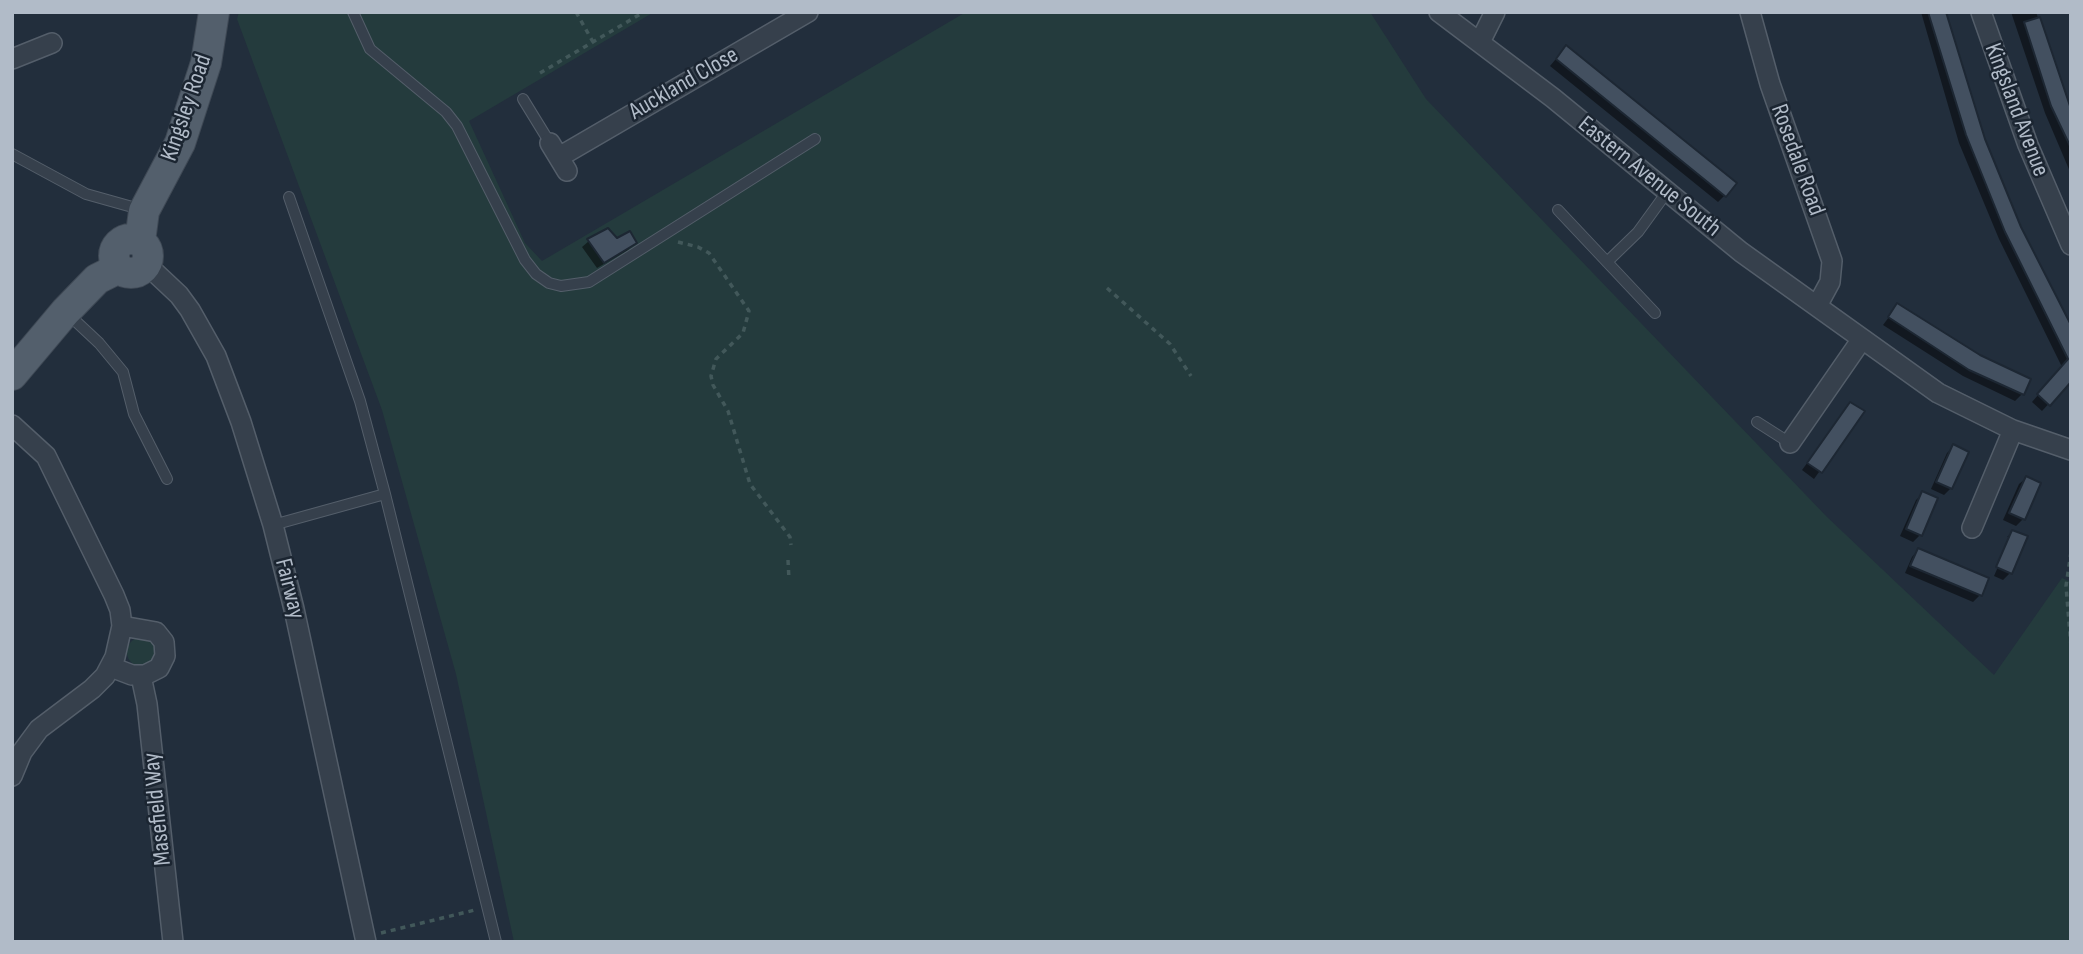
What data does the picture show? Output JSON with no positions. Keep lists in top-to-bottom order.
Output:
{
  "streets": {
    "main road": ["Kingsley Road"],
    "street": [
      "Auckland Close",
      "Kingsland Avenue",
      "Rosedale Road",
      "Eastern Avenue South",
      "Fairway",
      "Masefield Way"
    ]
  },
  "crossings": [
    ["Kingsley Road", "Fairway"],
    ["Rosedale Road", "Eastern Avenue South"]
  ]
}
